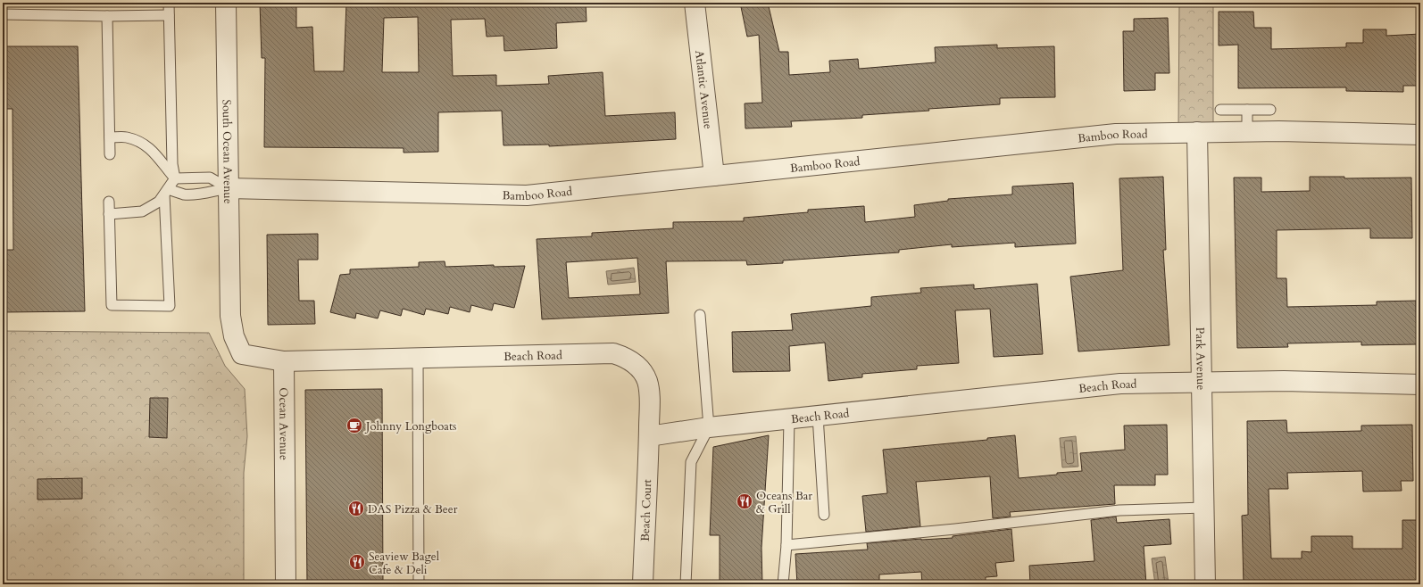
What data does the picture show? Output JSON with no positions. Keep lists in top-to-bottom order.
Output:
{
  "streets": {
    "street": [
      "Atlantic Avenue",
      "Bamboo Road",
      "South Ocean Avenue",
      "Beach Road",
      "Park Avenue",
      "Ocean Avenue",
      "Beach Court"
    ]
  },
  "crossings": [
    ["Atlantic Avenue", "Bamboo Road"],
    ["Bamboo Road", "South Ocean Avenue"],
    ["Bamboo Road", "Park Avenue"],
    ["South Ocean Avenue", "Beach Road"],
    ["South Ocean Avenue", "Ocean Avenue"],
    ["Beach Road", "Park Avenue"],
    ["Beach Road", "Ocean Avenue"],
    ["Beach Road", "Beach Court"]
  ],
  "places": {
    "cafe": ["Johnny Longboats"],
    "restaurant": ["Oceans Bar & Grill", "DAS Pizza & Beer", "Seaview Bagel Cafe & Deli"]
  }
}
